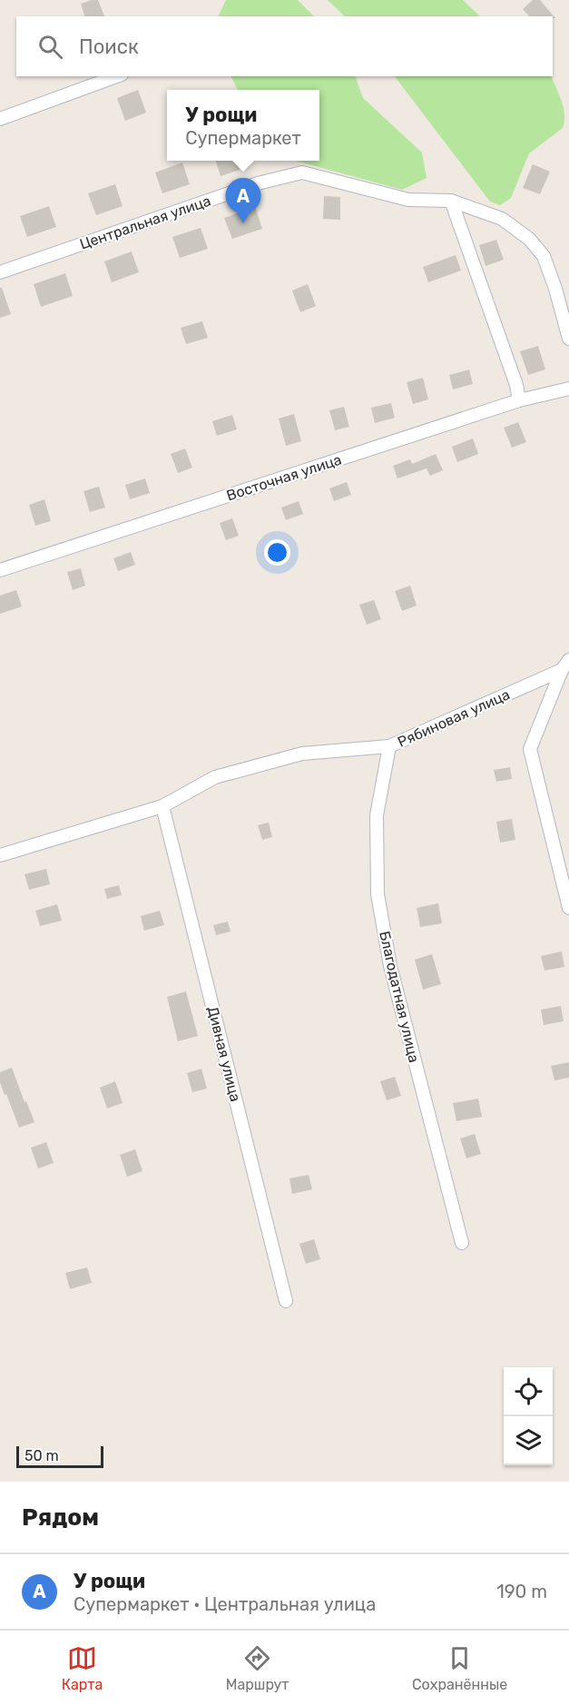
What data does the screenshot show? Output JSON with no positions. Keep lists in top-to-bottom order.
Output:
{
  "streets": {
    "street": [
      "Центральная улица",
      "Восточная улица",
      "Рябиновая улица",
      "Благодатная улица",
      "Дивная улица"
    ]
  },
  "crossings": [
    ["Рябиновая улица", "Благодатная улица"],
    ["Рябиновая улица", "Дивная улица"]
  ],
  "scale_bar": "50 m",
  "page": {
    "search": "Поиск",
    "popup": ["У рощи", "Супермаркет"],
    "pins": "A",
    "scale": "50 m",
    "heading": "Рядом",
    "list": [
      {
        "mark": "A",
        "name": "У рощи",
        "note": "Супермаркет · Центральная улица",
        "value": "190 m"
      }
    ],
    "nav": ["Карта", "Маршрут", "Сохранённые"]
  }
}
